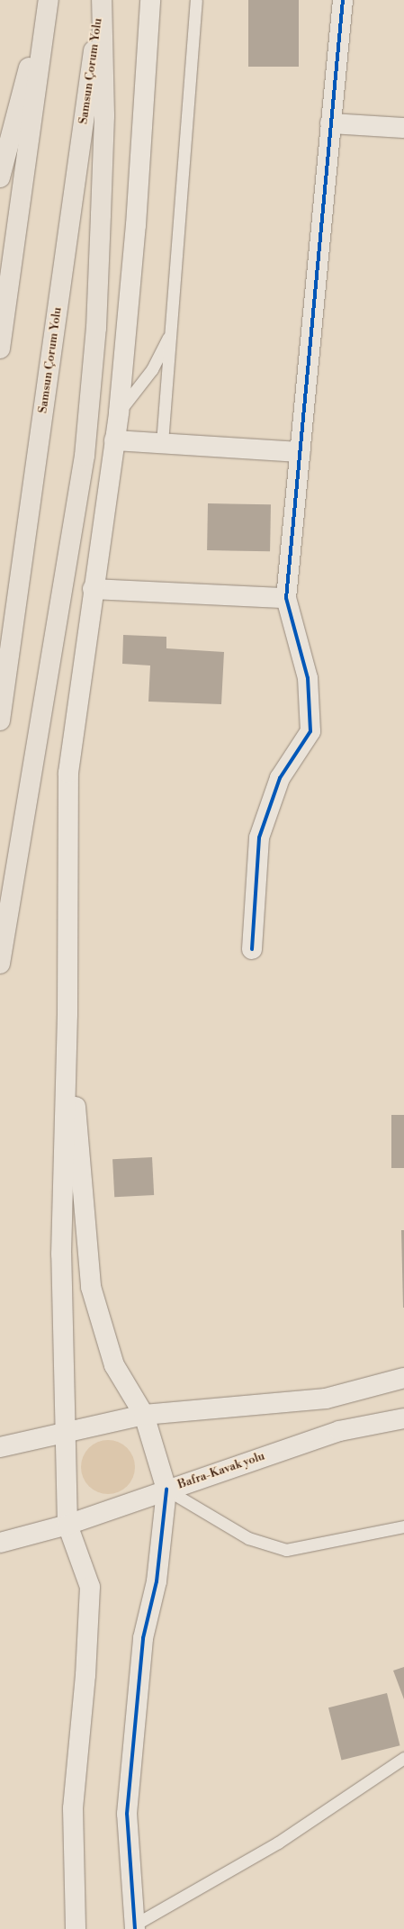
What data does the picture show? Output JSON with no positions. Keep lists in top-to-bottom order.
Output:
{
  "streets": {
    "highway": ["Samsun Çorum Yolu"],
    "main road": ["Bafra-Kavak yolu"]
  }
}
